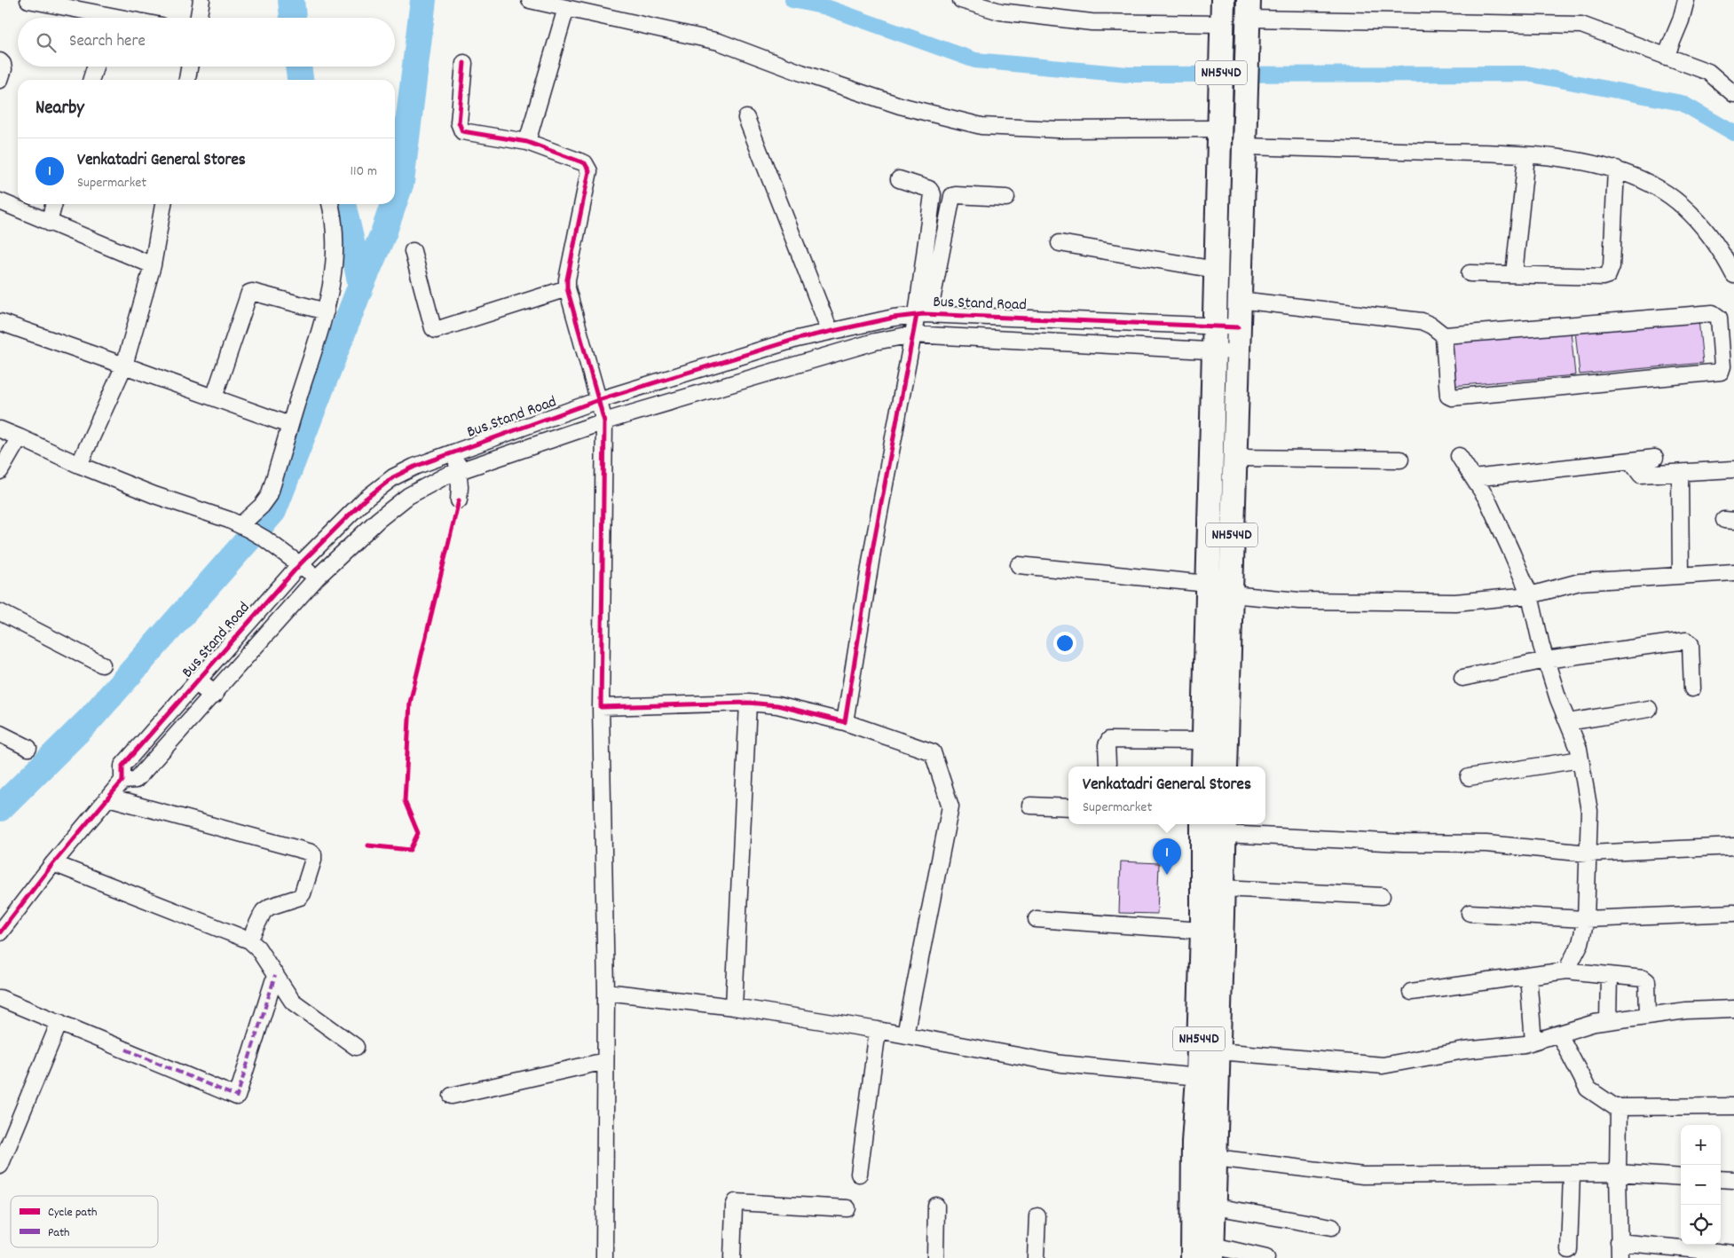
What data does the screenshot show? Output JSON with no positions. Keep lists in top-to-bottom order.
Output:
{
  "streets": {
    "highway": ["NH544D"],
    "street": ["Bus Stand Road"]
  },
  "crossings": [
    ["NH544D", "Bus Stand Road"]
  ],
  "legend": ["Cycle path", "Path"],
  "page": {
    "search": "Search here",
    "heading": "Nearby",
    "list": [
      {
        "mark": "1",
        "name": "Venkatadri General Stores",
        "note": "Supermarket",
        "value": "110 m"
      }
    ],
    "popup": ["Venkatadri General Stores", "Supermarket"],
    "pins": "1",
    "map_buttons": ["+", "−"]
  }
}
